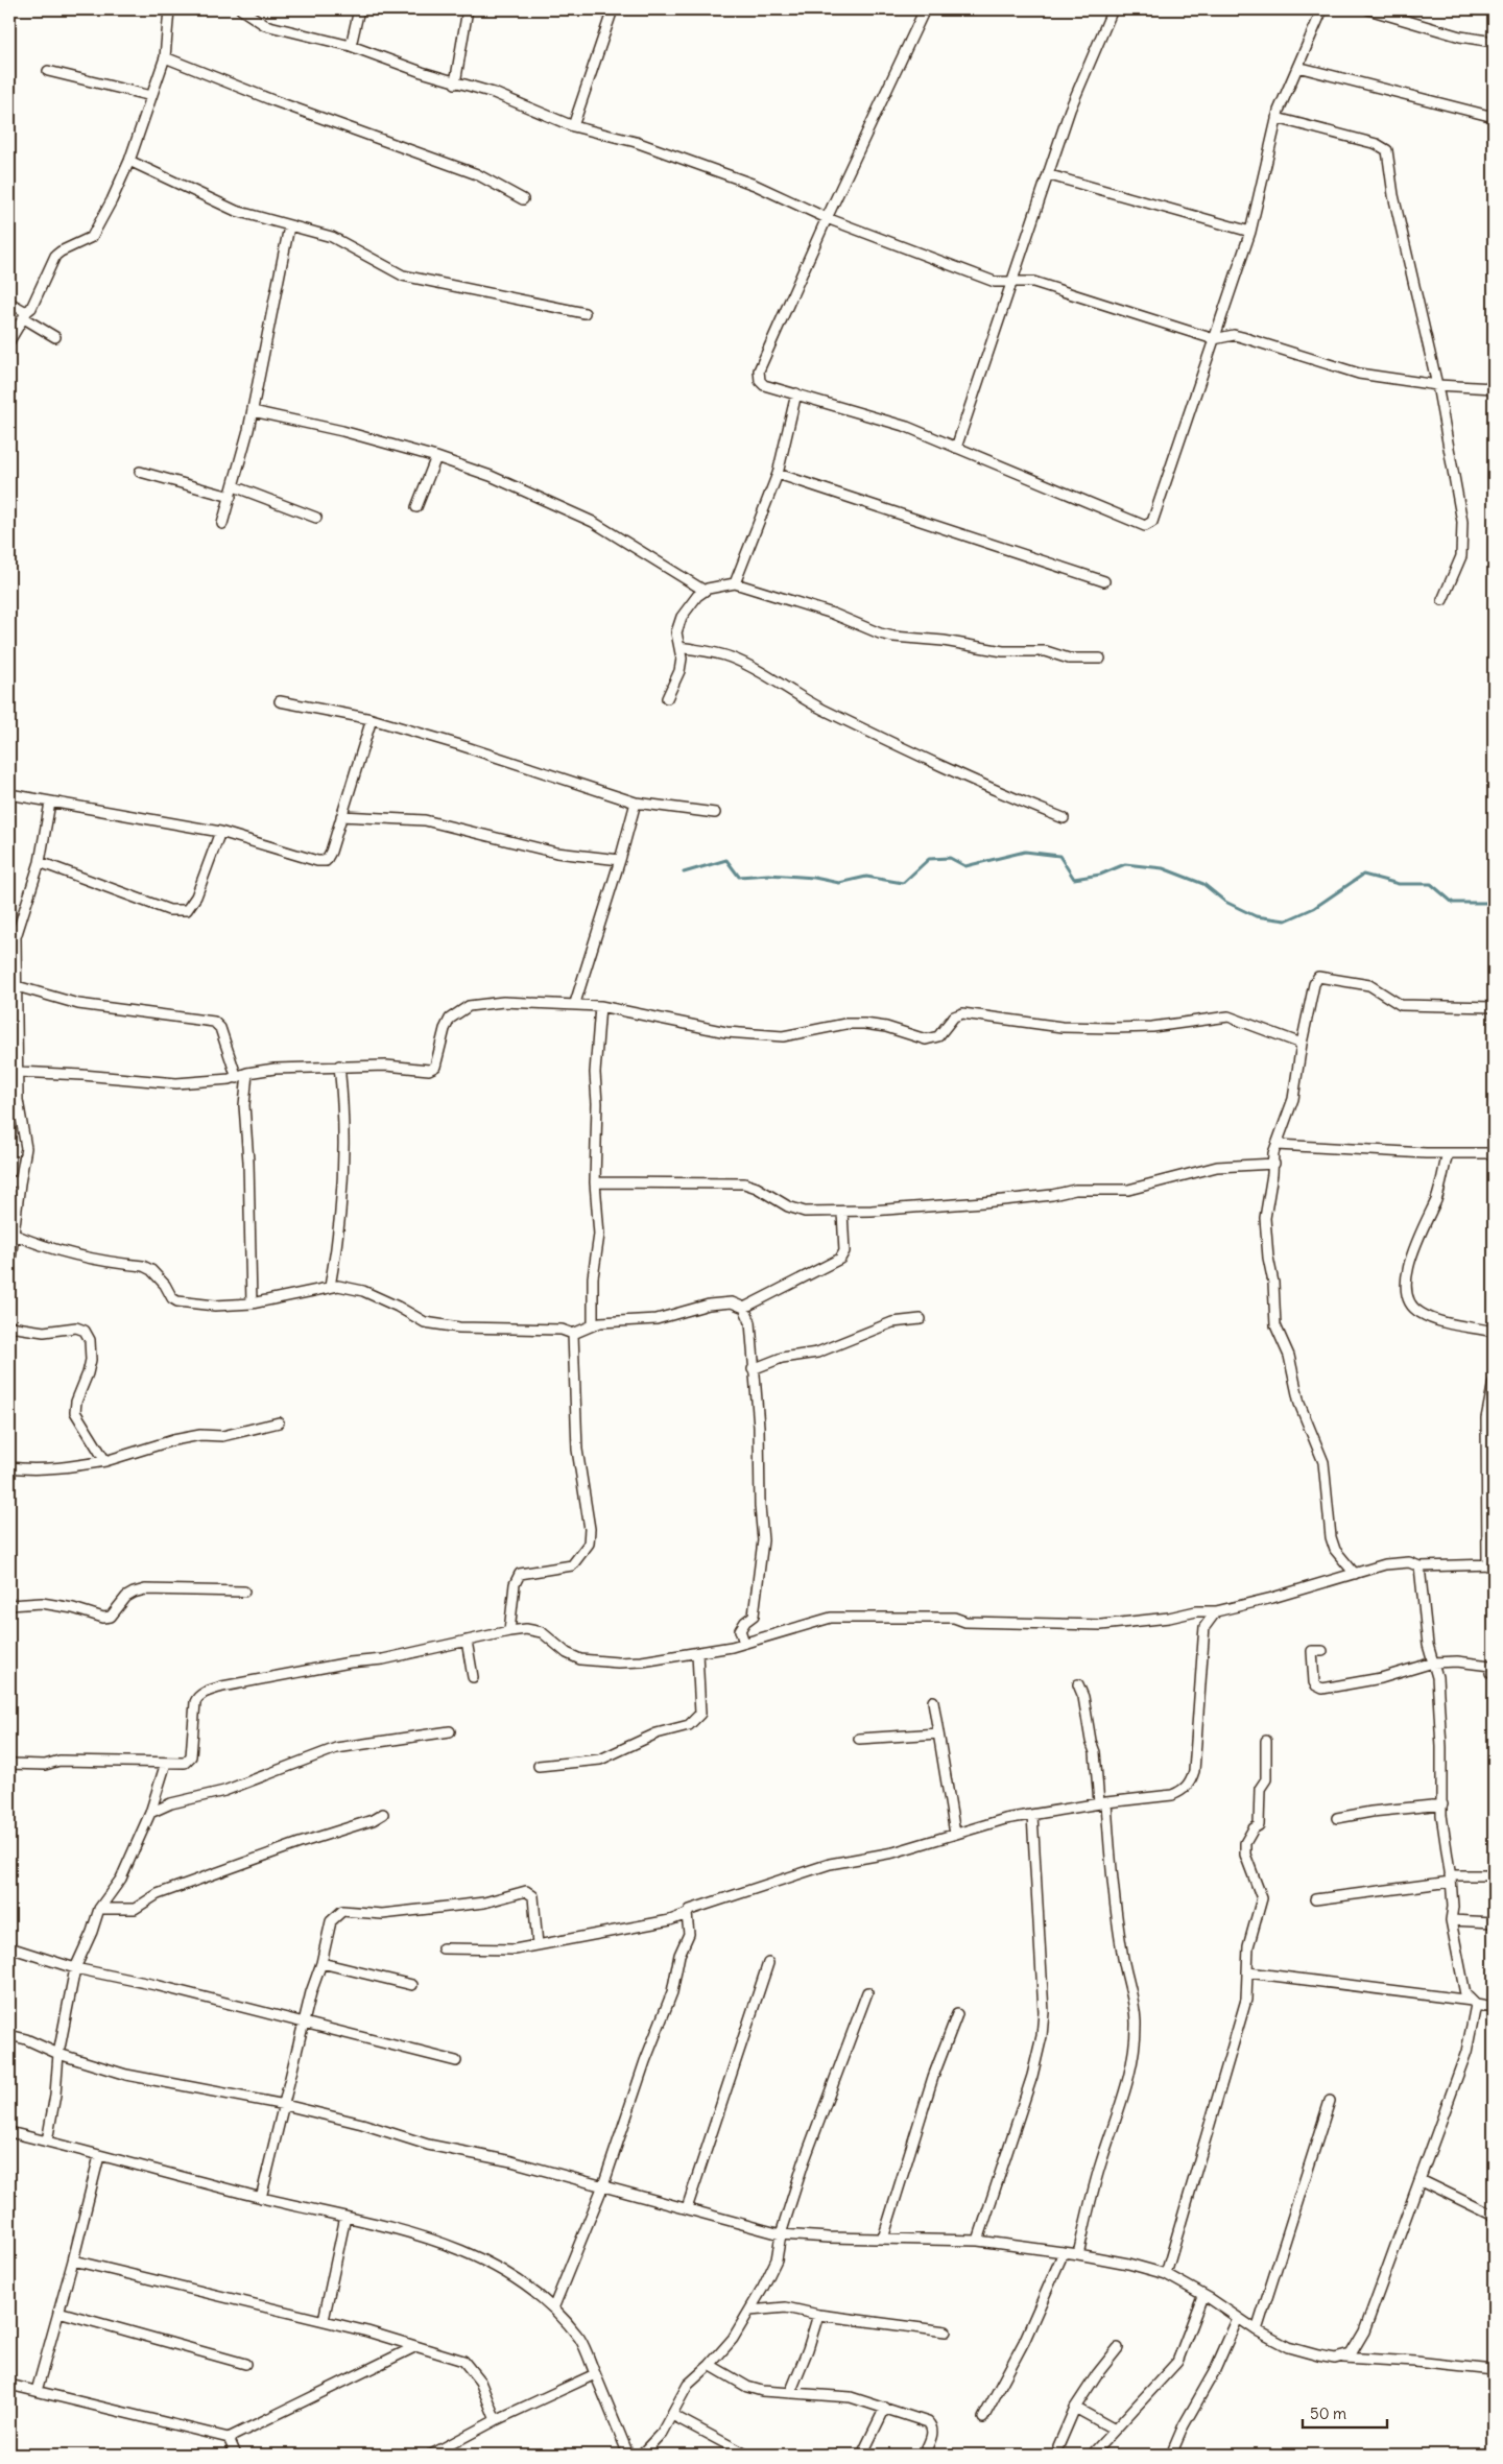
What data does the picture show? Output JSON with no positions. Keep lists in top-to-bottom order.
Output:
{
  "scale_bar": "50 m"
}
